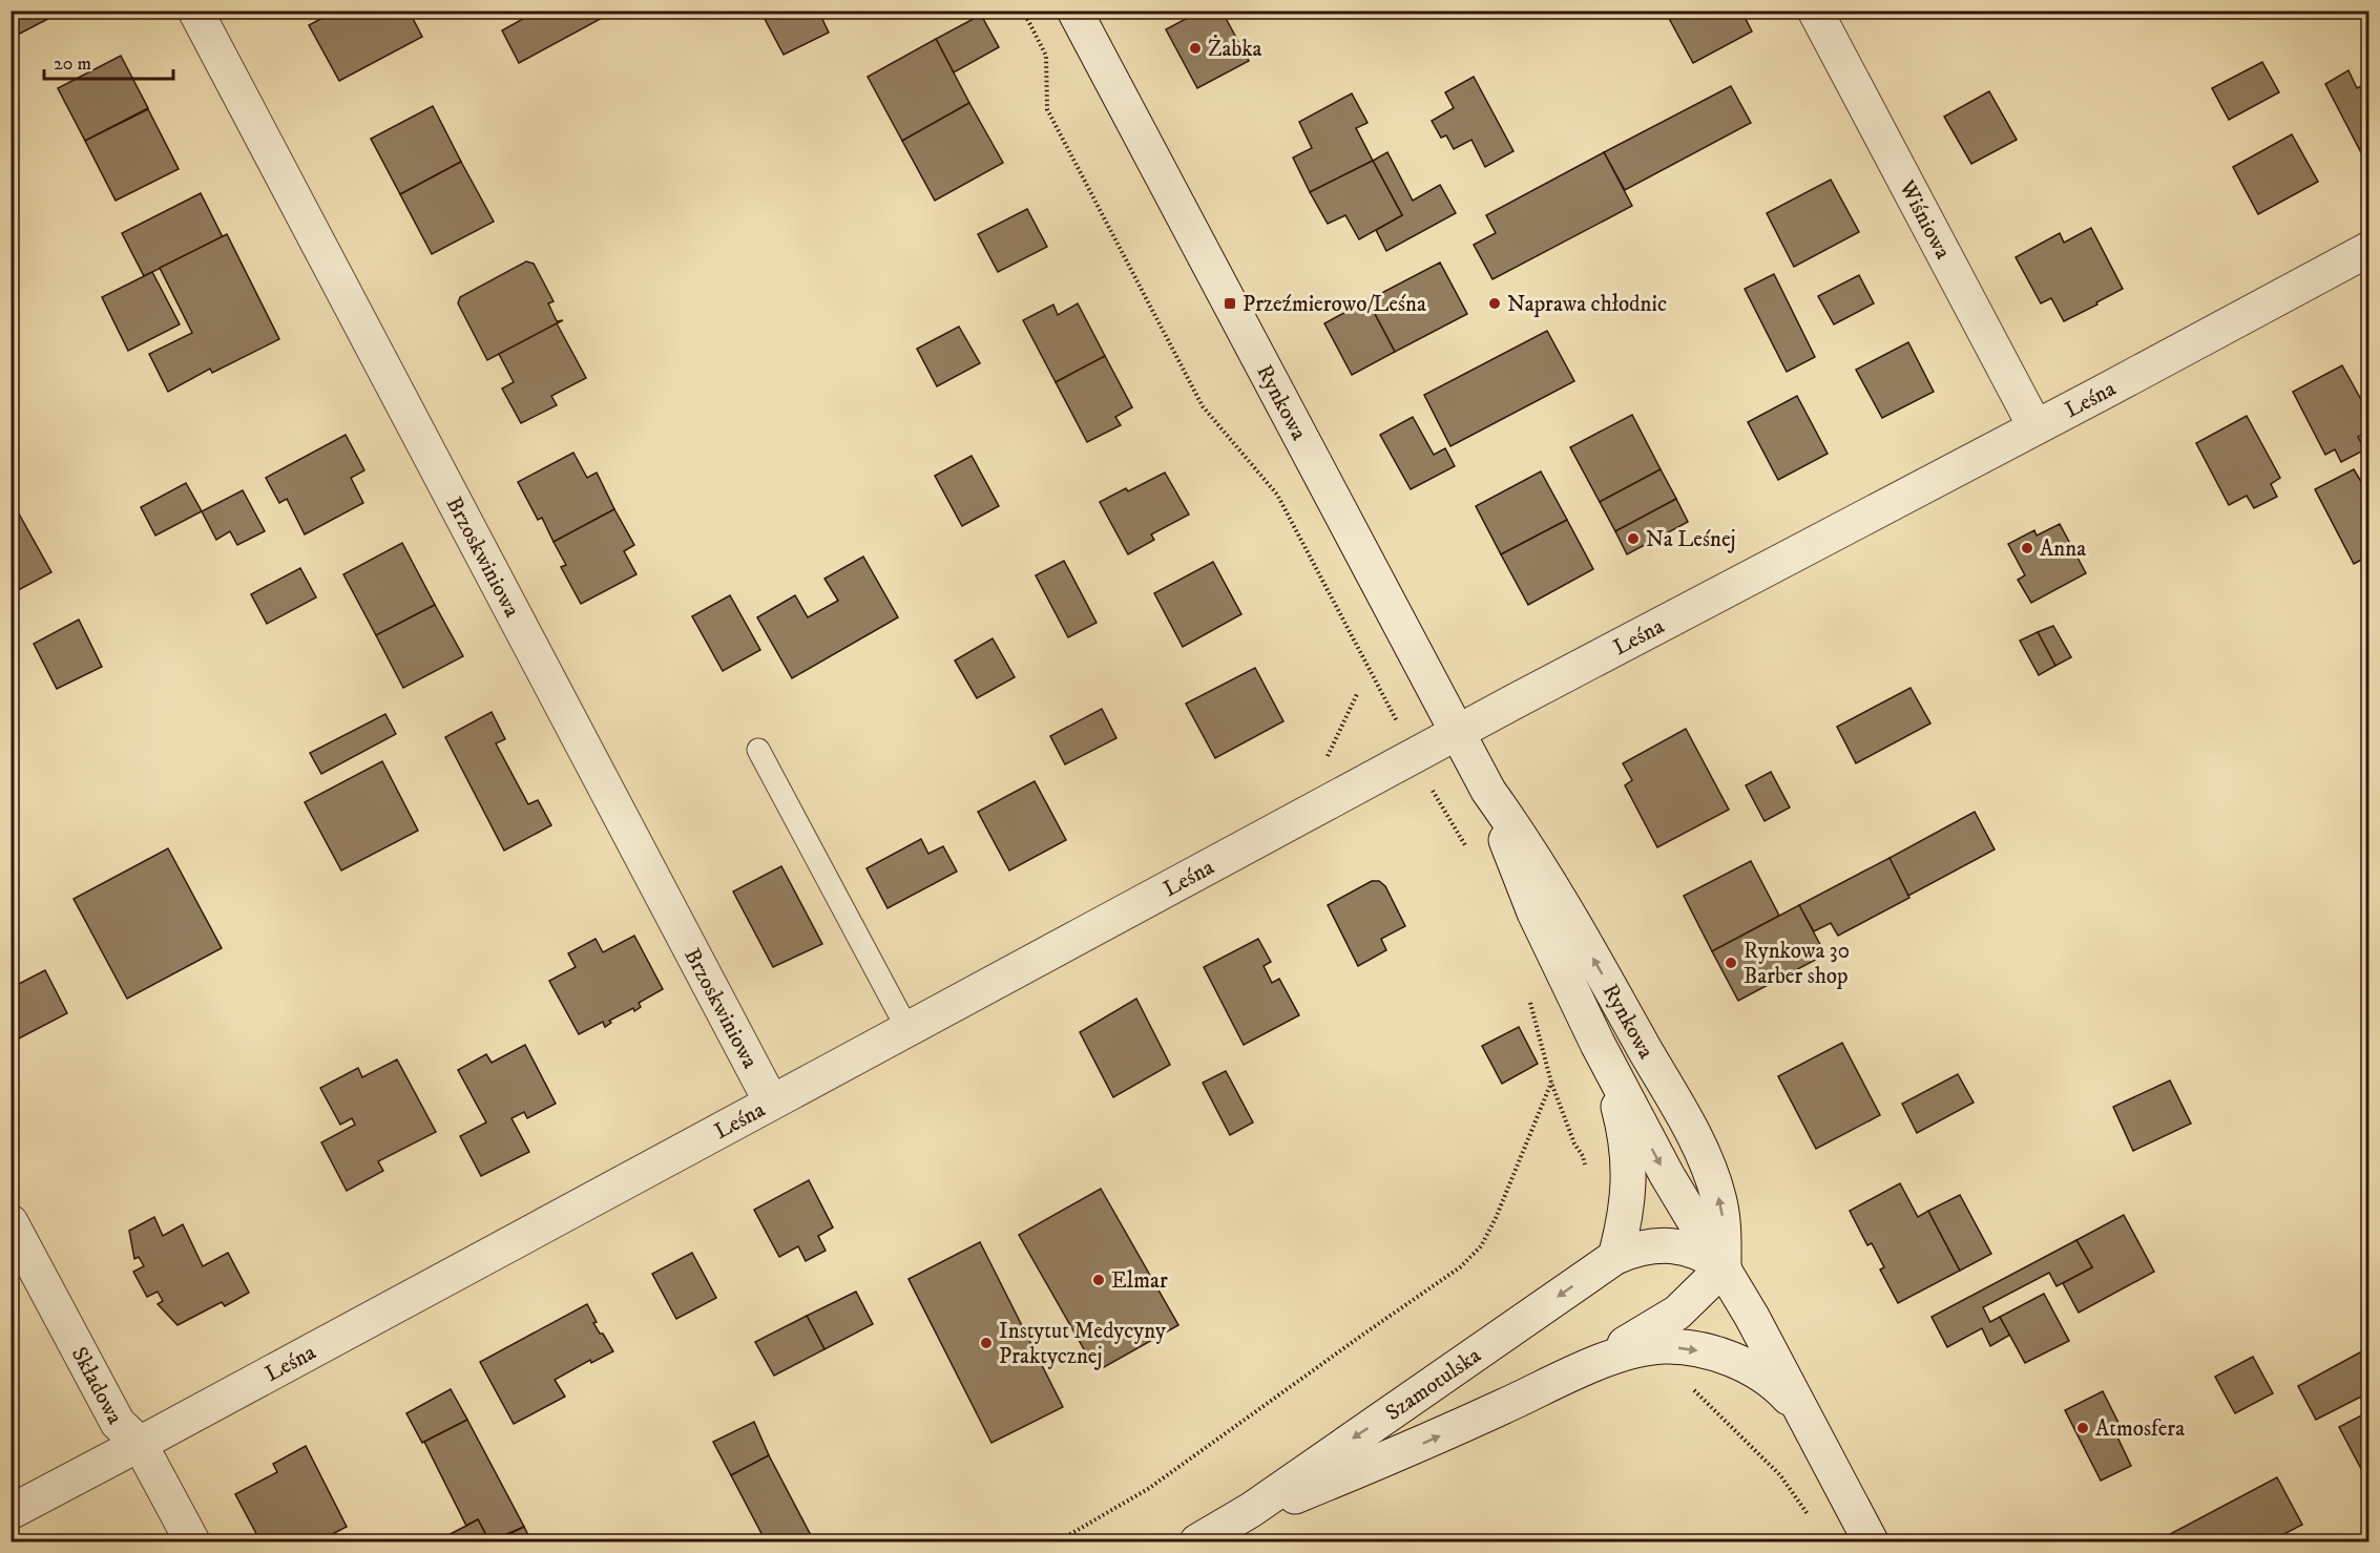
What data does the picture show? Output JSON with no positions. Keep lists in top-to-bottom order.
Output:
{
  "streets": {
    "street": [
      "Wiśniowa",
      "Leśna",
      "Rynkowa",
      "Brzoskwiniowa",
      "Składowa",
      "Szamotulska"
    ]
  },
  "crossings": [
    ["Wiśniowa", "Leśna"],
    ["Leśna", "Rynkowa"],
    ["Leśna", "Brzoskwiniowa"],
    ["Leśna", "Składowa"],
    ["Rynkowa", "Szamotulska"]
  ],
  "places": {
    "other": [
      "Żabka",
      "Naprawa chłodnic",
      "Na Leśnej",
      "Anna",
      "Rynkowa 30 Barber shop",
      "Elmar",
      "Instytut Medycyny Praktycznej",
      "Atmosfera"
    ],
    "transit": ["Przeźmierowo/Leśna"]
  },
  "scale_bar": "20 m"
}
